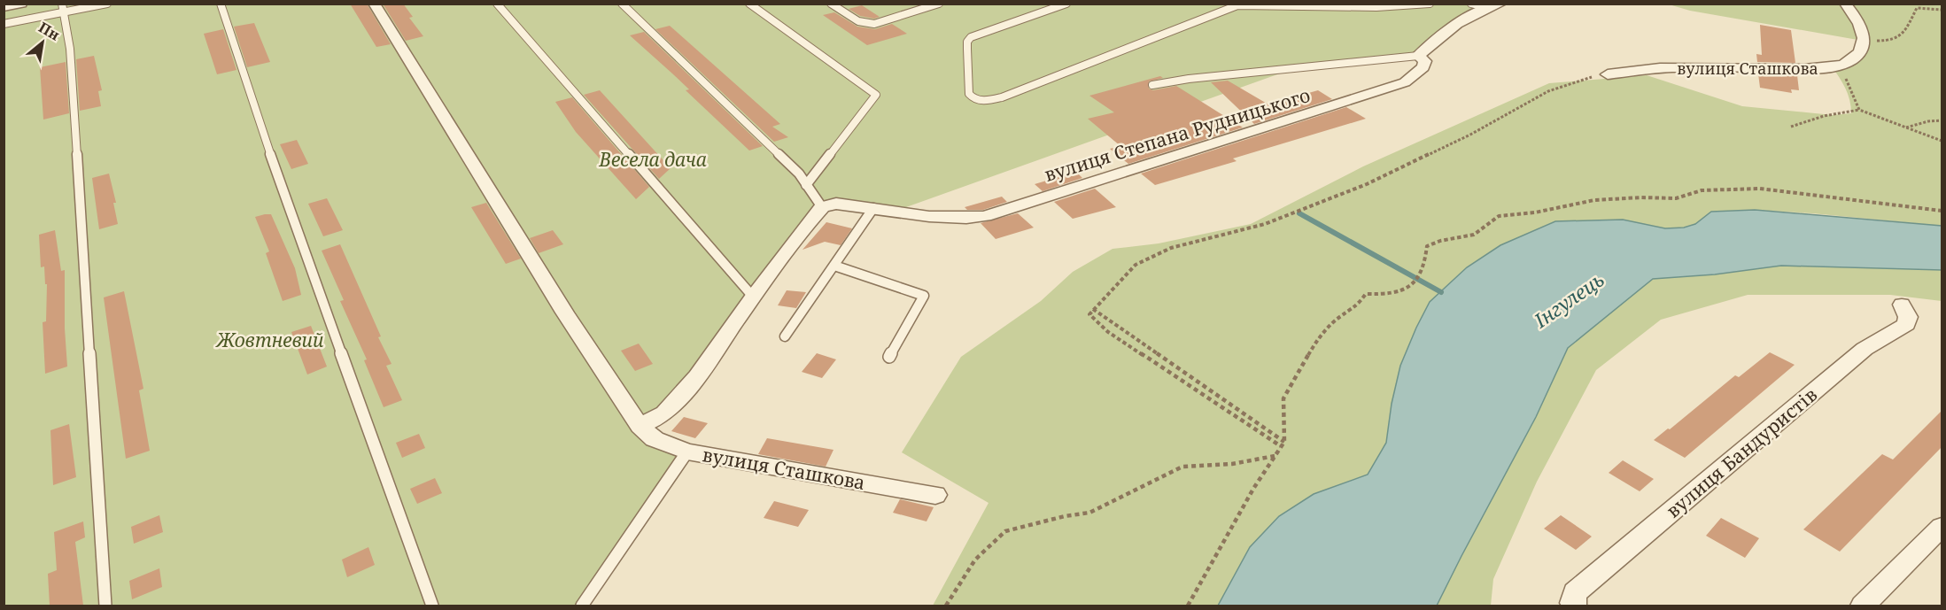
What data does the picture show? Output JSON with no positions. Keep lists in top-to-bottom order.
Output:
{
  "streets": {
    "street": ["вулиця Сташкова", "вулиця Степана Рудницького", "вулиця Бандуристів"]
  },
  "water": ["Інгулець"],
  "parks": ["Весела дача", "Жовтневий"],
  "north": "top right"
}
